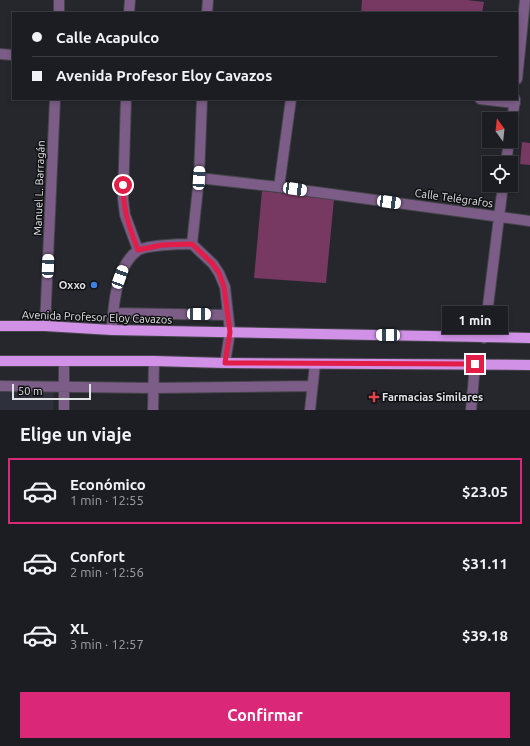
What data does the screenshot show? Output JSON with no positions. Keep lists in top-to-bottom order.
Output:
{
  "streets": {
    "main road": ["Avenida Profesor Eloy Cavazos"],
    "street": ["Manuel L. Barragán", "Calle Telégrafos"]
  },
  "crossings": [
    ["Manuel L. Barragán", "Avenida Profesor Eloy Cavazos"]
  ],
  "places": {
    "other": ["Oxxo"],
    "health": ["Farmacias Similares"]
  },
  "scale_bar": "50 m",
  "north": "top",
  "page": {
    "banner": ["Calle Acapulco", "Avenida Profesor Eloy Cavazos"],
    "bubble": "1 min",
    "scale": "50 m",
    "heading": "Elige un viaje",
    "list": [
      {
        "name": "Económico",
        "note": "1 min · 12:55",
        "value": "$23.05"
      },
      {
        "name": "Confort",
        "note": "2 min · 12:56",
        "value": "$31.11"
      },
      {
        "name": "XL",
        "note": "3 min · 12:57",
        "value": "$39.18"
      }
    ],
    "buttons": "Confirmar"
  }
}
